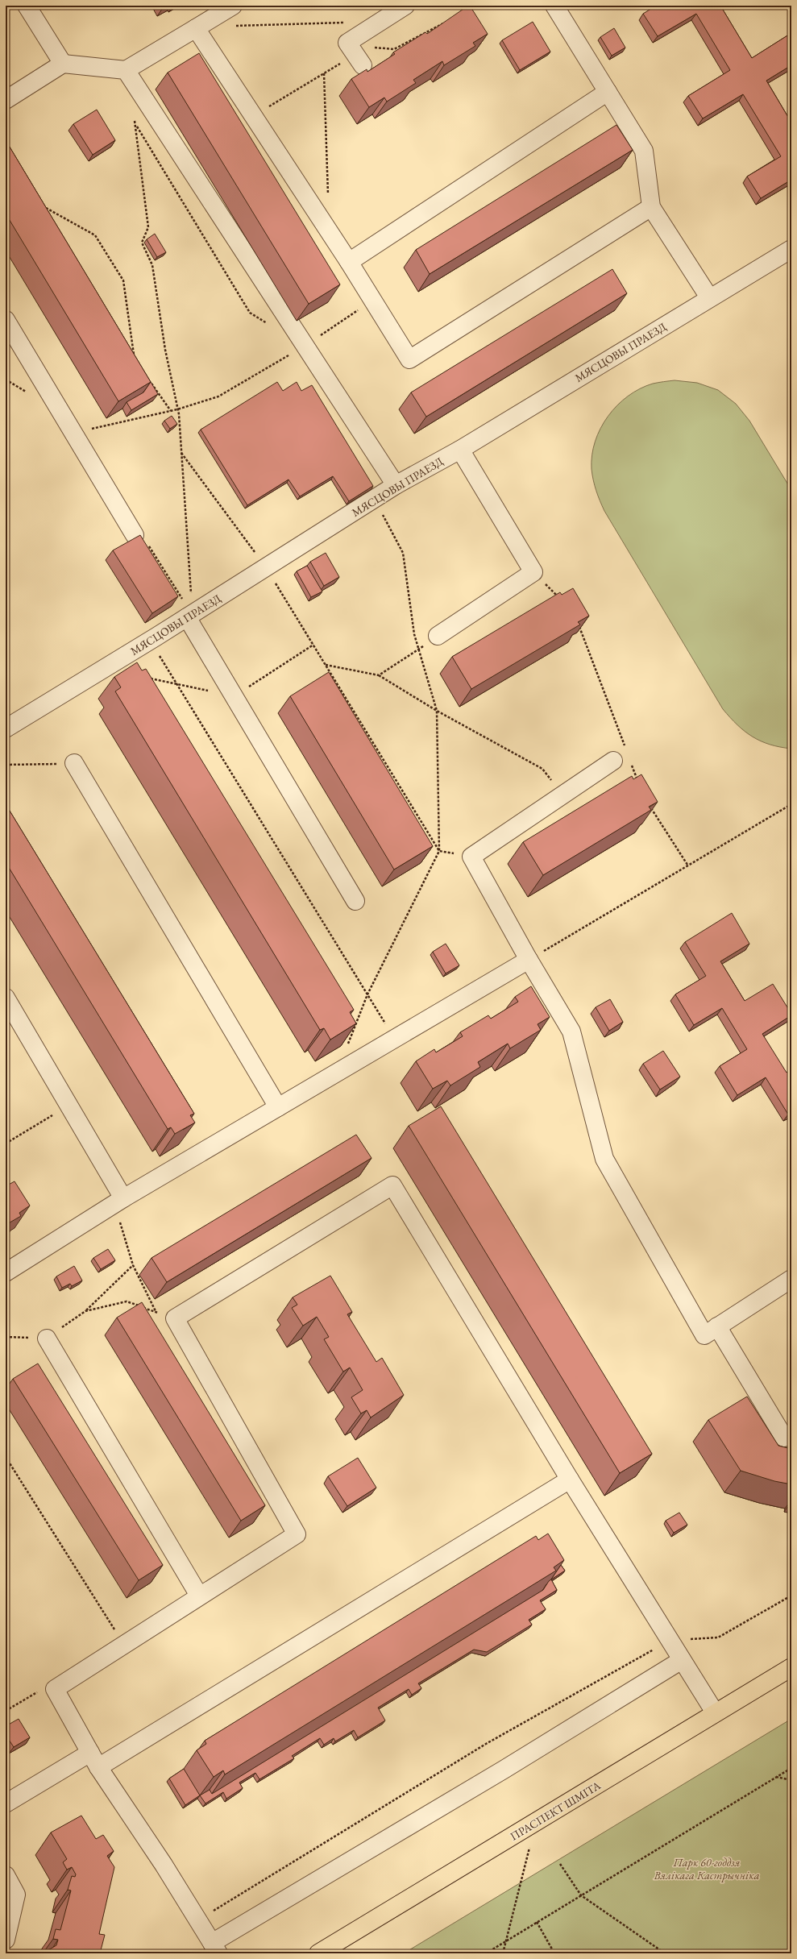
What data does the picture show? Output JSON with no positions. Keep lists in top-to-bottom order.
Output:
{
  "streets": {
    "main road": ["ПРАСПЕКТ ШМІТА"],
    "street": ["МЯСЦОВЫ ПРАЕЗД"]
  },
  "parks": ["Парк 60-годдзя Вялікага Кастрычніка"]
}
